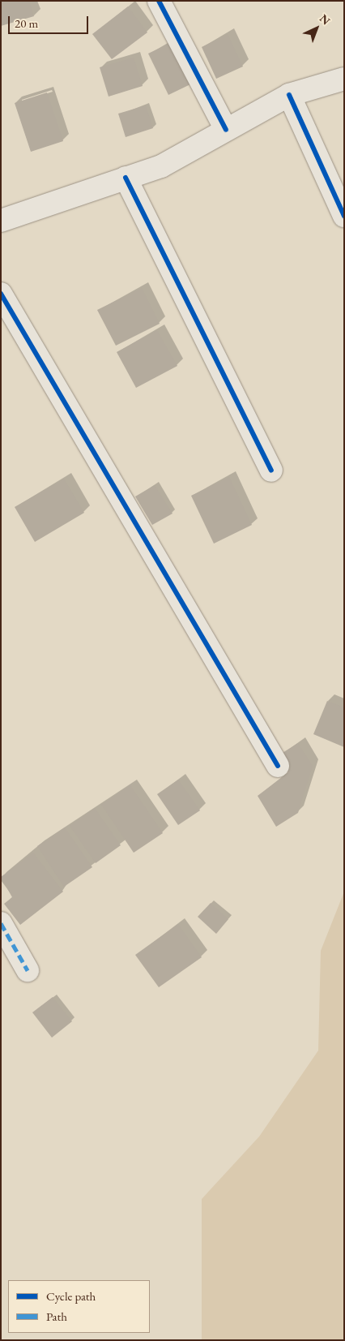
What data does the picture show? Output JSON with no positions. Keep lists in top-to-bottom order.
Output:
{
  "legend": ["Cycle path", "Path"],
  "scale_bar": "20 m",
  "north": "top right"
}
